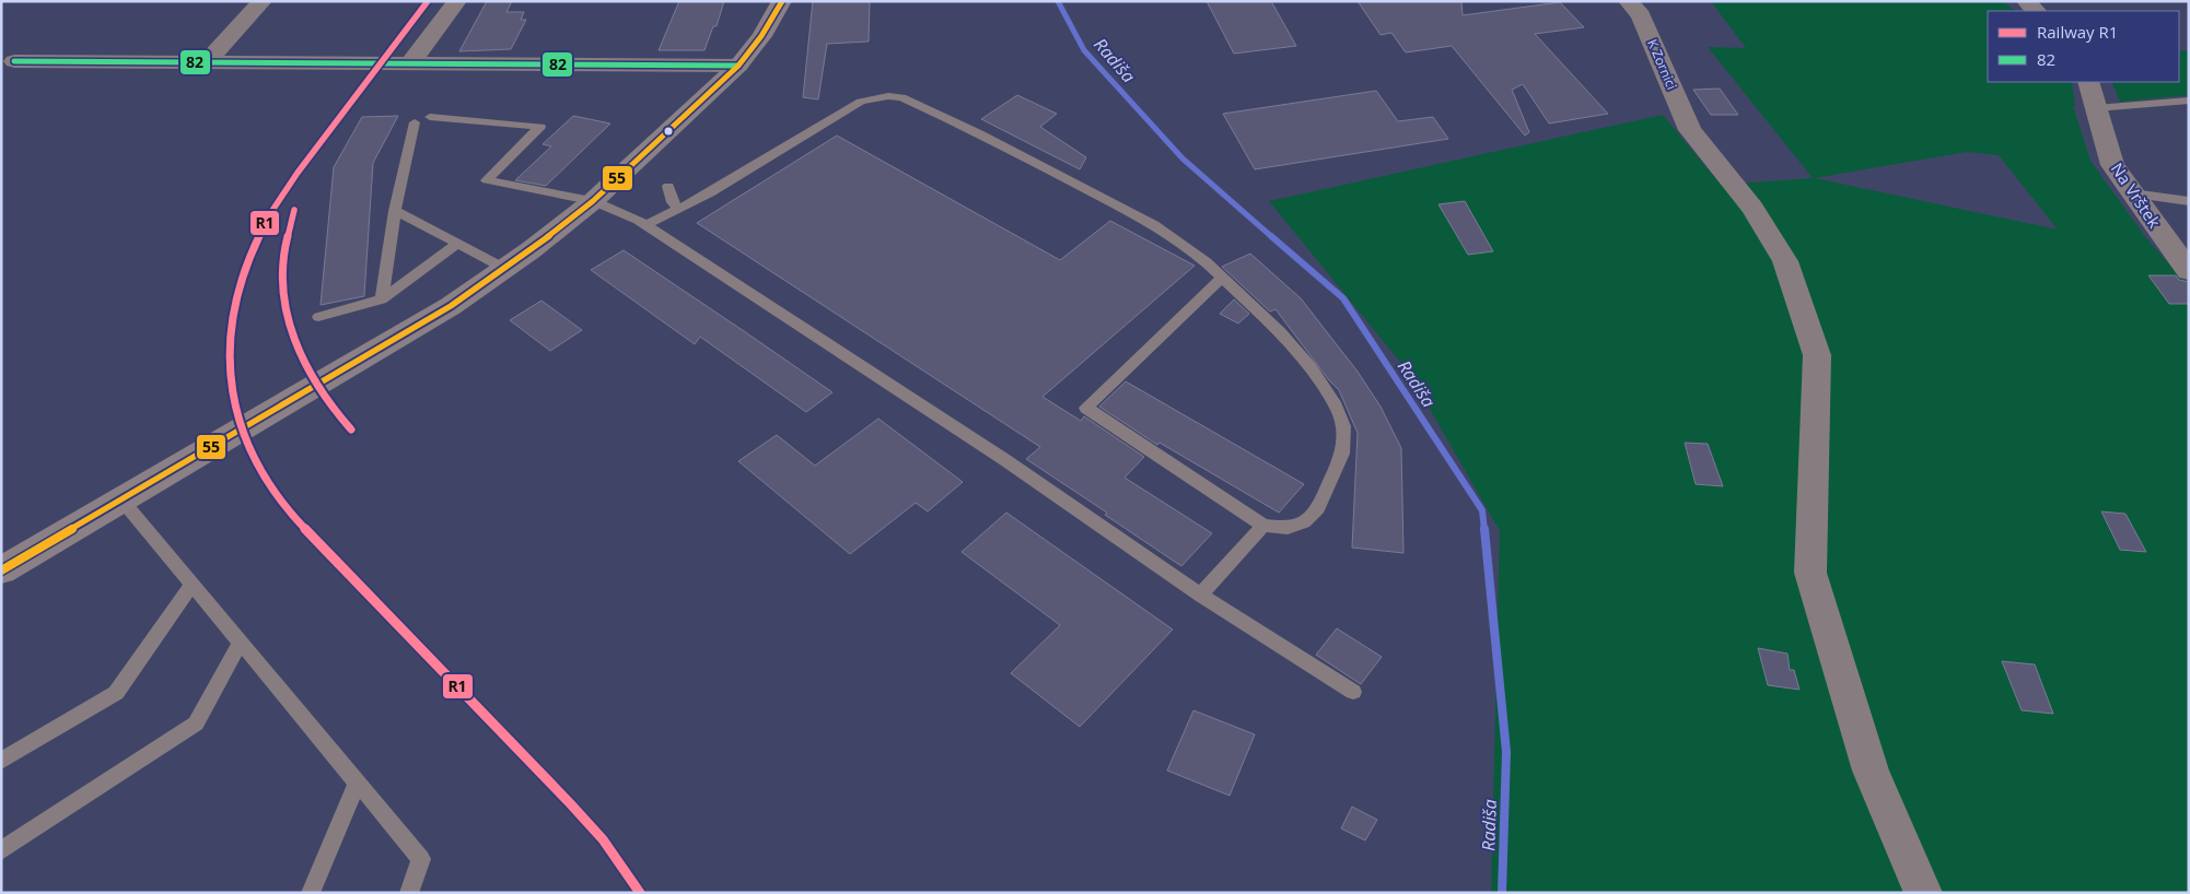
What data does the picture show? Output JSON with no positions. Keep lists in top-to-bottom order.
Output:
{
  "streets": {
    "street": ["K Zornici", "Na Vrštek"]
  },
  "water": ["Radiša"],
  "lines": ["rail line R1", "transit line 55", "transit line 82"],
  "legend": ["Railway R1", "82"]
}
